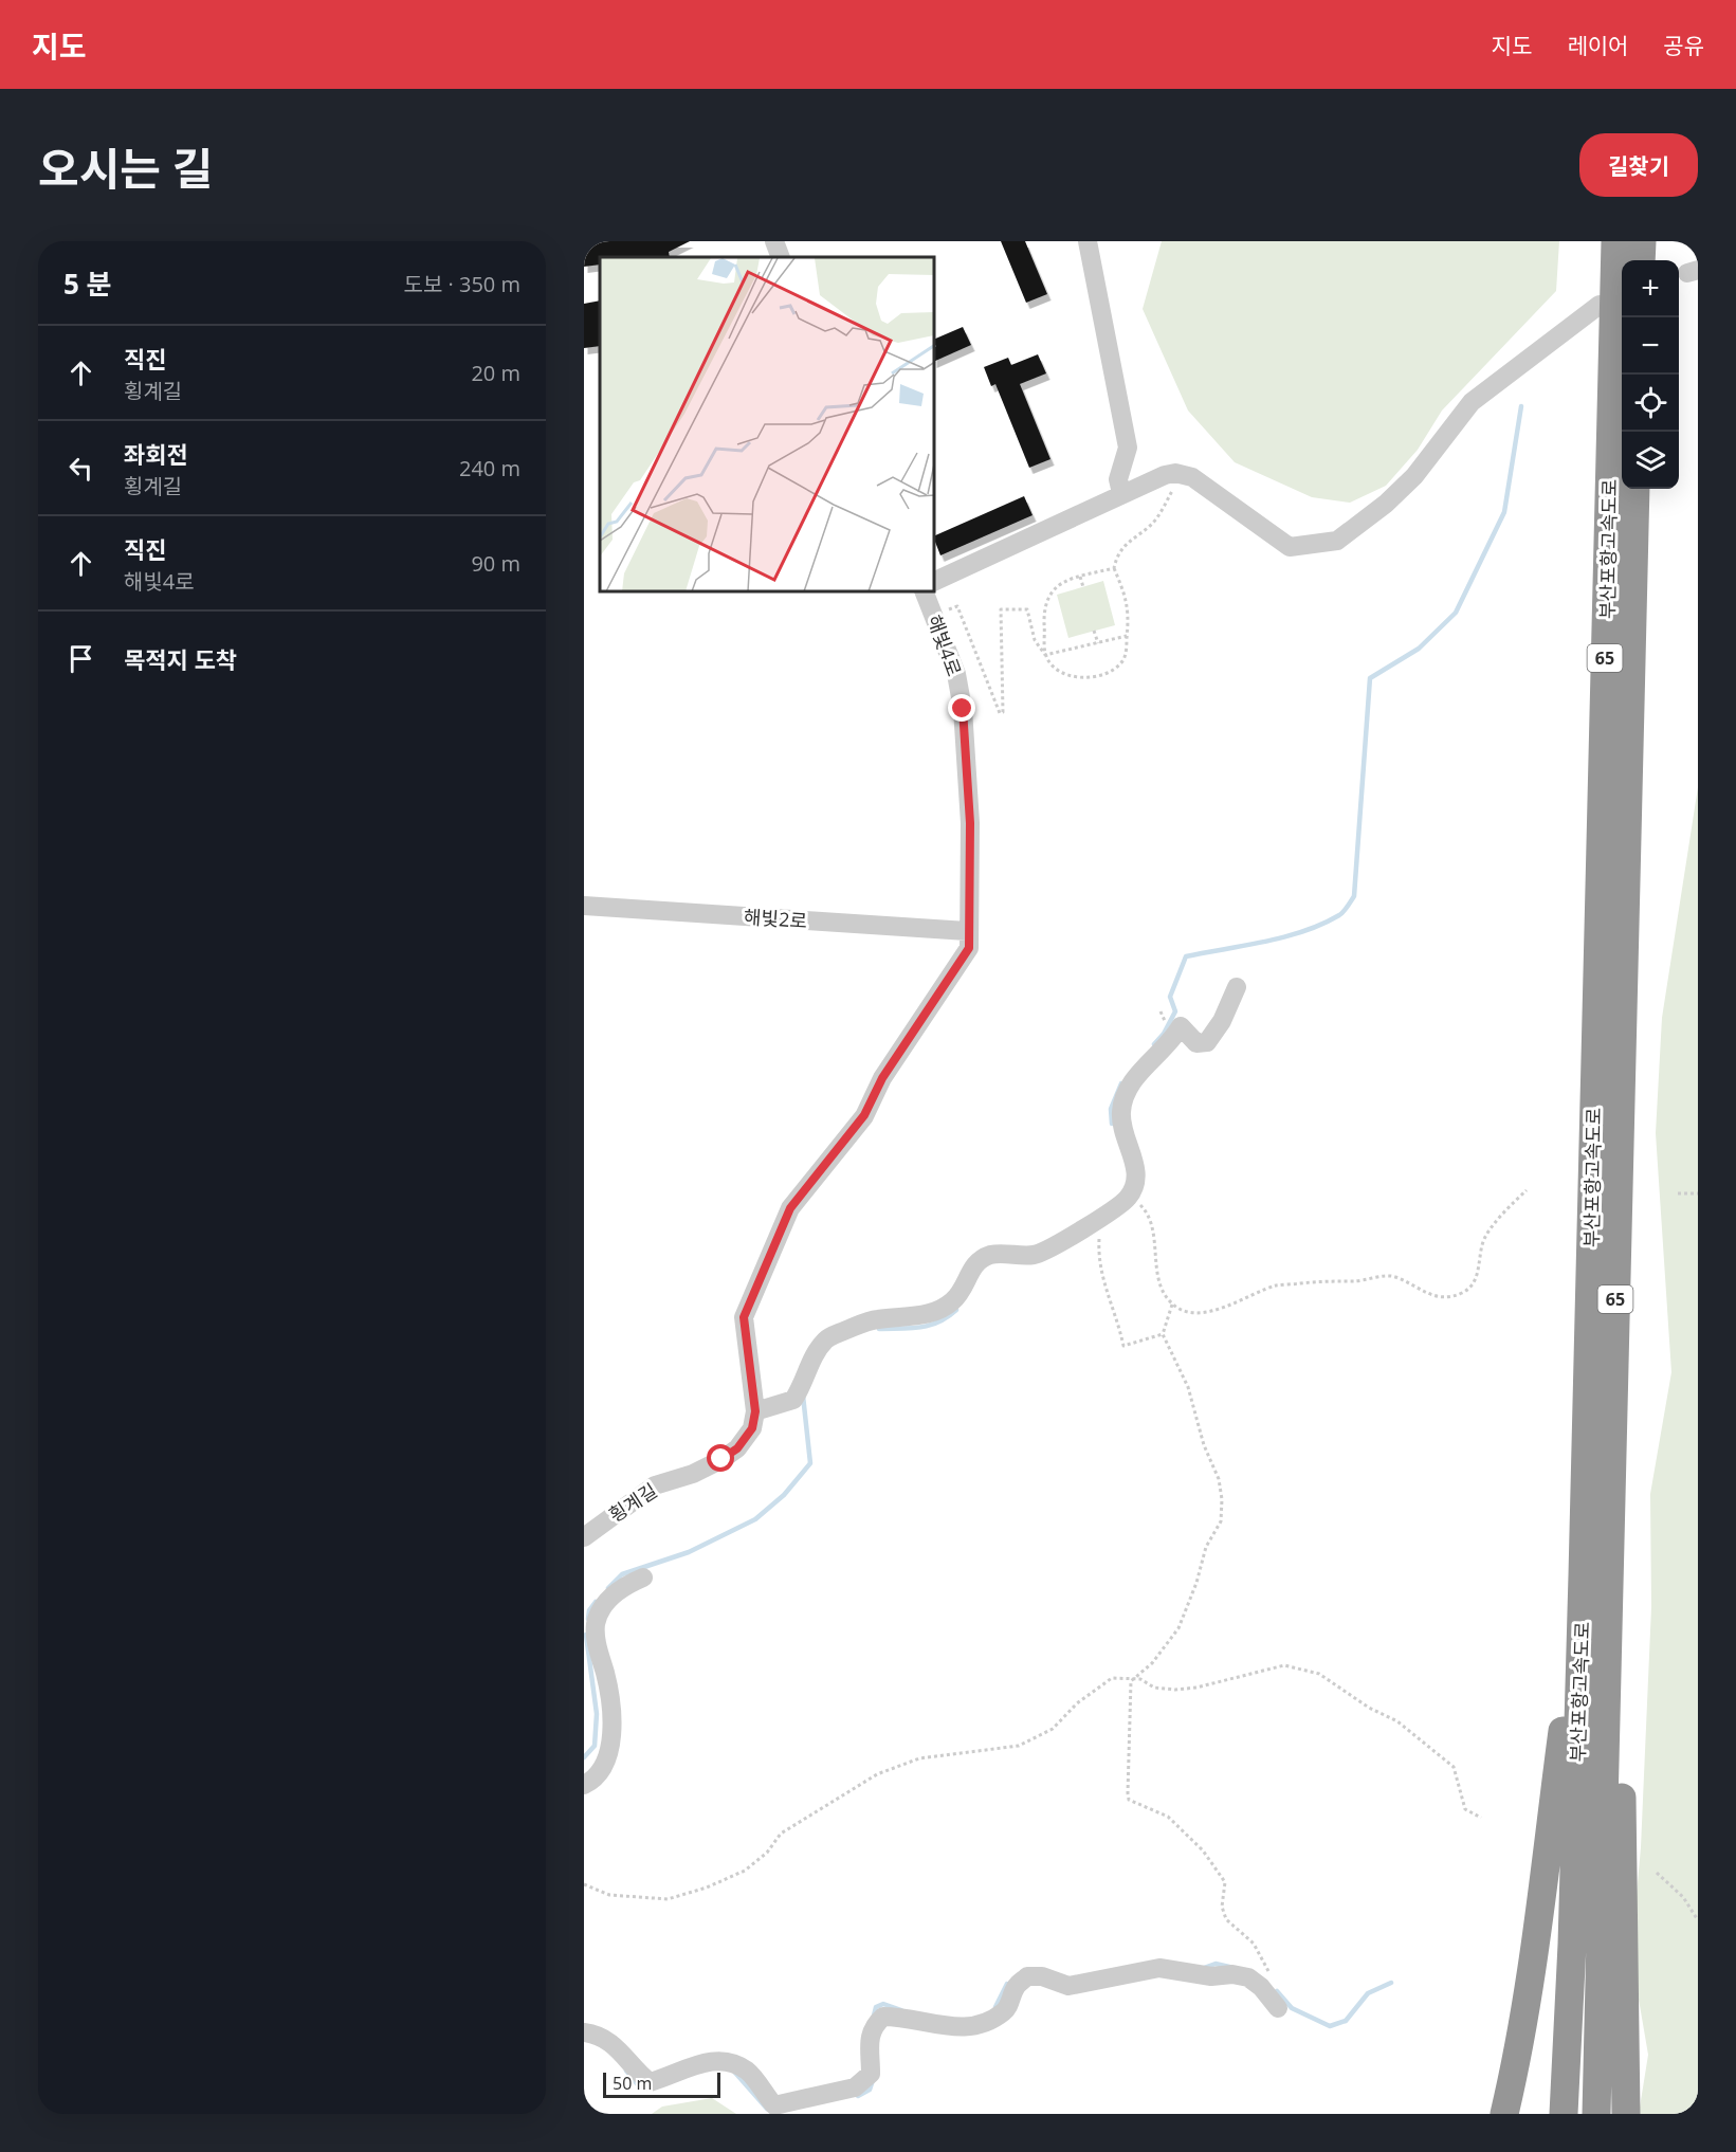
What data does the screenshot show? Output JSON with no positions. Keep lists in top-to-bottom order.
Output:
{
  "streets": {
    "highway": ["부산포항고속도로", "65"],
    "street": ["해빛4로", "해빛2로", "횡계길"]
  },
  "crossings": [
    ["해빛4로", "해빛2로"],
    ["해빛4로", "횡계길"],
    ["해빛2로", "횡계길"]
  ],
  "scale_bar": "50 m",
  "page": {
    "header": "지도",
    "nav": ["지도", "레이어", "공유"],
    "title": "오시는 길",
    "buttons": "길찾기",
    "heading": ["5 분", "도보 · 350 m"],
    "map_buttons": ["+", "−"],
    "list": [
      ["직진", "횡계길", "20 m"],
      ["좌회전", "횡계길", "240 m"],
      ["직진", "해빛4로", "90 m"],
      "목적지 도착"
    ],
    "scale": "50 m"
  }
}
